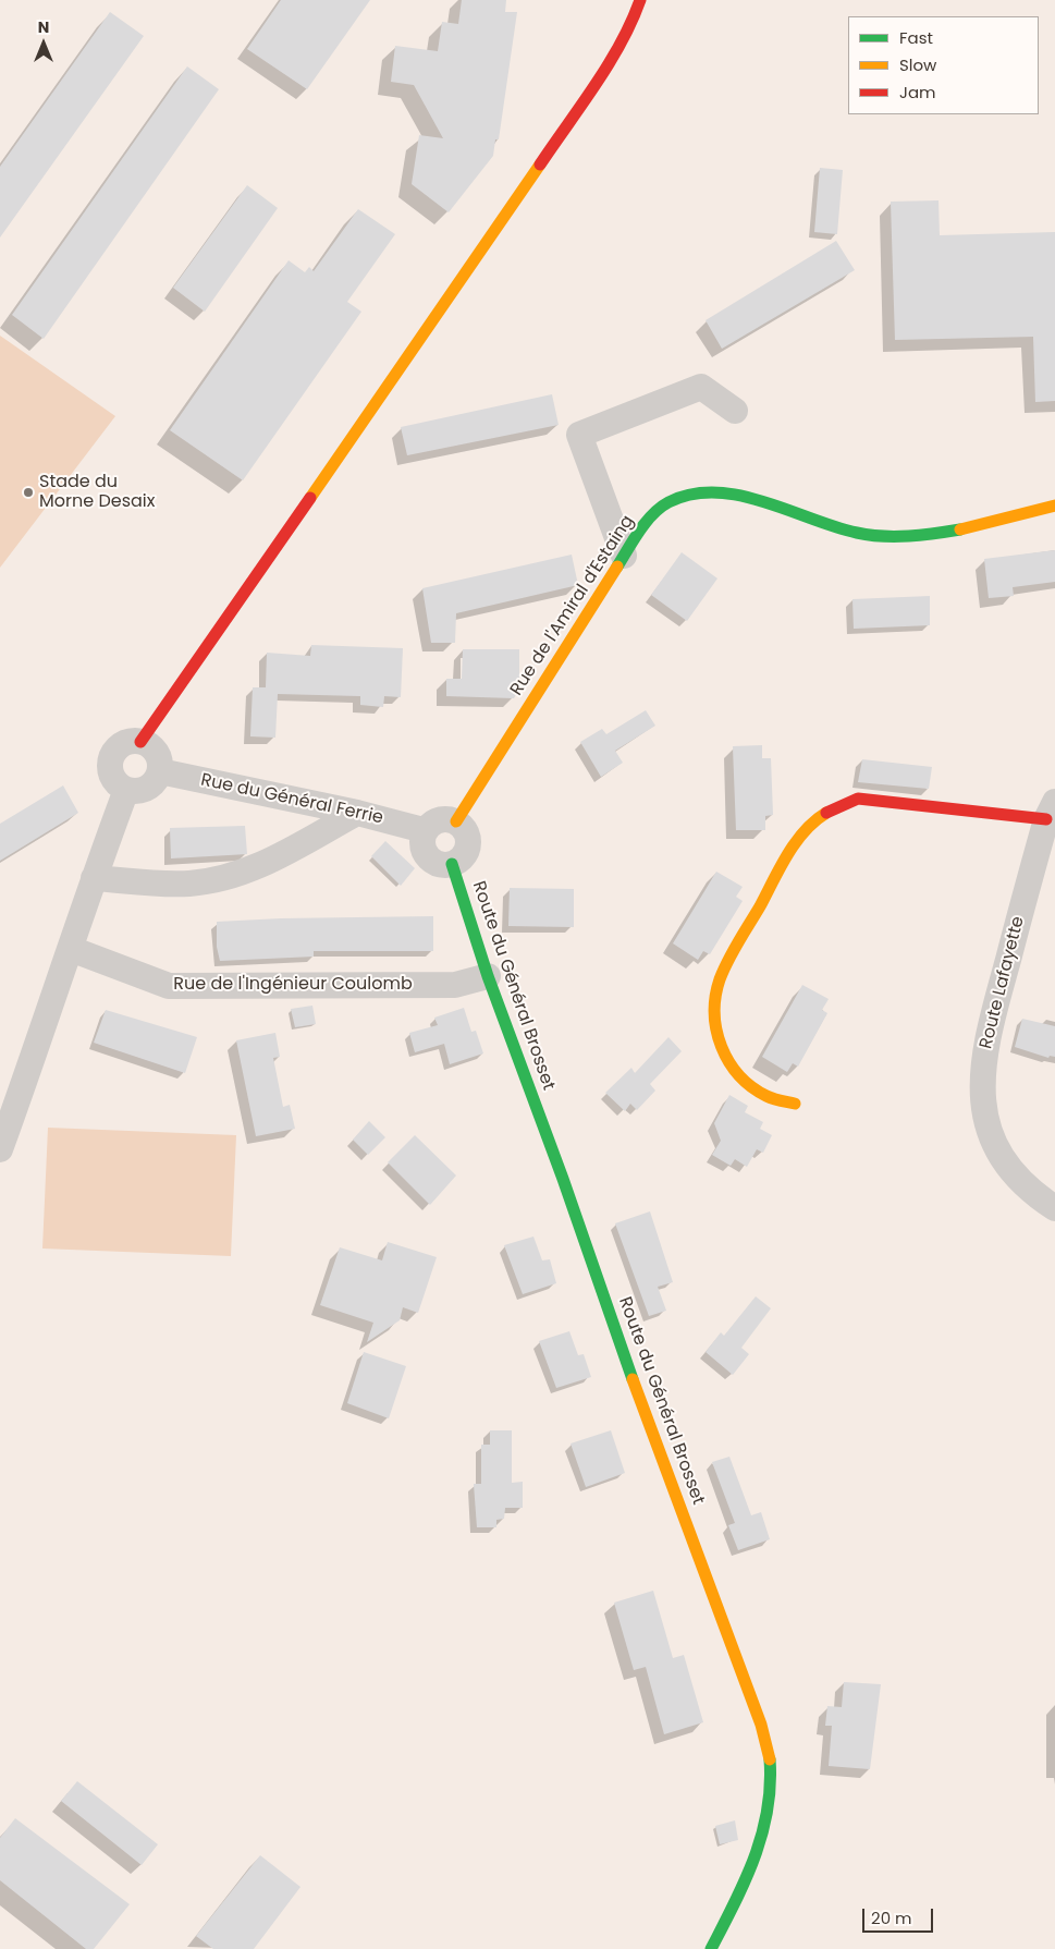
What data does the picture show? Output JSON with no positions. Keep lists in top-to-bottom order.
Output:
{
  "streets": {
    "street": [
      "Rue de l'Amiral d'Estaing",
      "Rue du Général Ferrie",
      "Route Lafayette",
      "Rue de l'Ingénieur Coulomb",
      "Route du Général Brosset"
    ]
  },
  "crossings": [
    ["Rue de l'Amiral d'Estaing", "Rue du Général Ferrie"],
    ["Rue de l'Amiral d'Estaing", "Route du Général Brosset"],
    ["Rue du Général Ferrie", "Route du Général Brosset"],
    ["Rue de l'Ingénieur Coulomb", "Route du Général Brosset"]
  ],
  "places": ["Stade du Morne Desaix"],
  "legend": ["Fast", "Slow", "Jam"],
  "scale_bar": "20 m",
  "north": "top"
}
